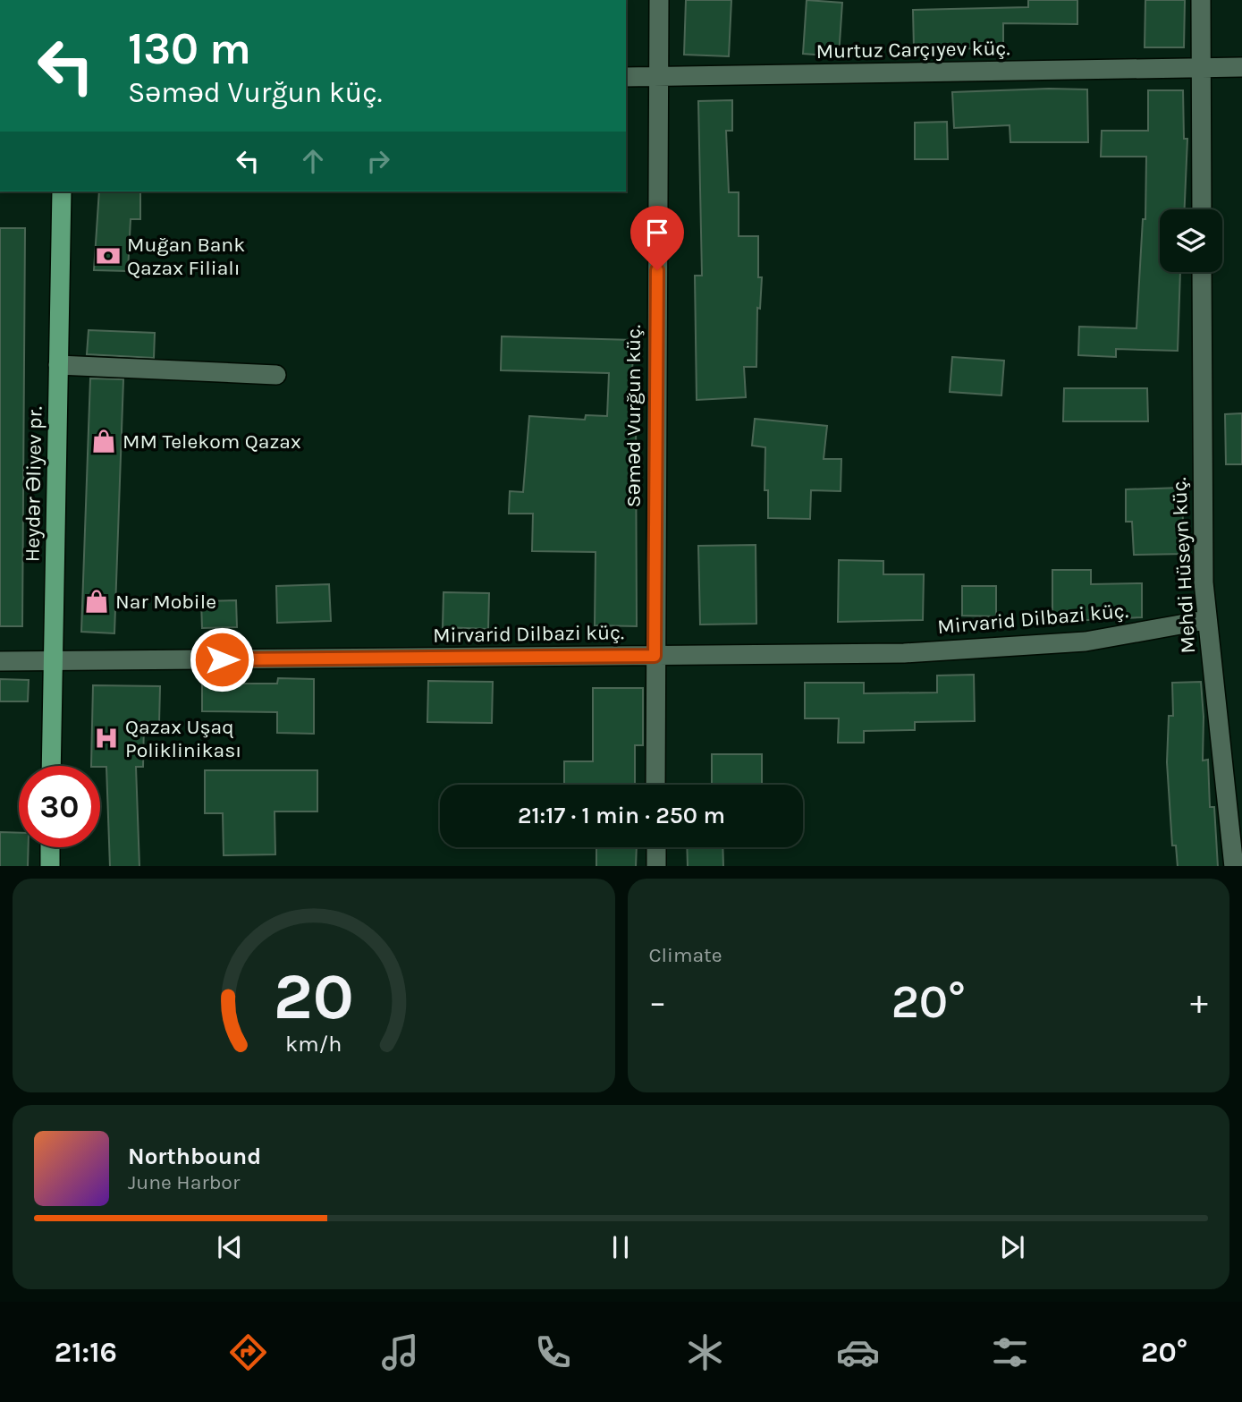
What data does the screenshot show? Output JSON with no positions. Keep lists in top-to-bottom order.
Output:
{
  "streets": {
    "main road": ["Heydər Əliyev pr."],
    "street": [
      "Murtuz Carçıyev küç.",
      "Səməd Vurğun küç.",
      "Mehdi Hüseyn küç.",
      "Mirvarid Dilbazi küç."
    ]
  },
  "crossings": [
    ["Murtuz Carçıyev küç.", "Səməd Vurğun küç."],
    ["Səməd Vurğun küç.", "Mirvarid Dilbazi küç."],
    ["Heydər Əliyev pr.", "Mirvarid Dilbazi küç."],
    ["Mehdi Hüseyn küç.", "Mirvarid Dilbazi küç."]
  ],
  "places": {
    "bank": ["Muğan Bank Qazax Filialı"],
    "shop": ["MM Telekom Qazax", "Nar Mobile"],
    "hospital": ["Qazax Uşaq Poliklinikası"]
  },
  "page": {
    "turn": ["130 m", "Səməd Vurğun küç."],
    "limit": "30",
    "trip": "21:17 · 1 min · 250 m",
    "tile": "Climate",
    "heat": ["−", "20°", "+"],
    "song": ["Northbound", "June Harbor"],
    "tabs": ["21:16", "20°"],
    "gauge": ["20", "km/h"]
  }
}
